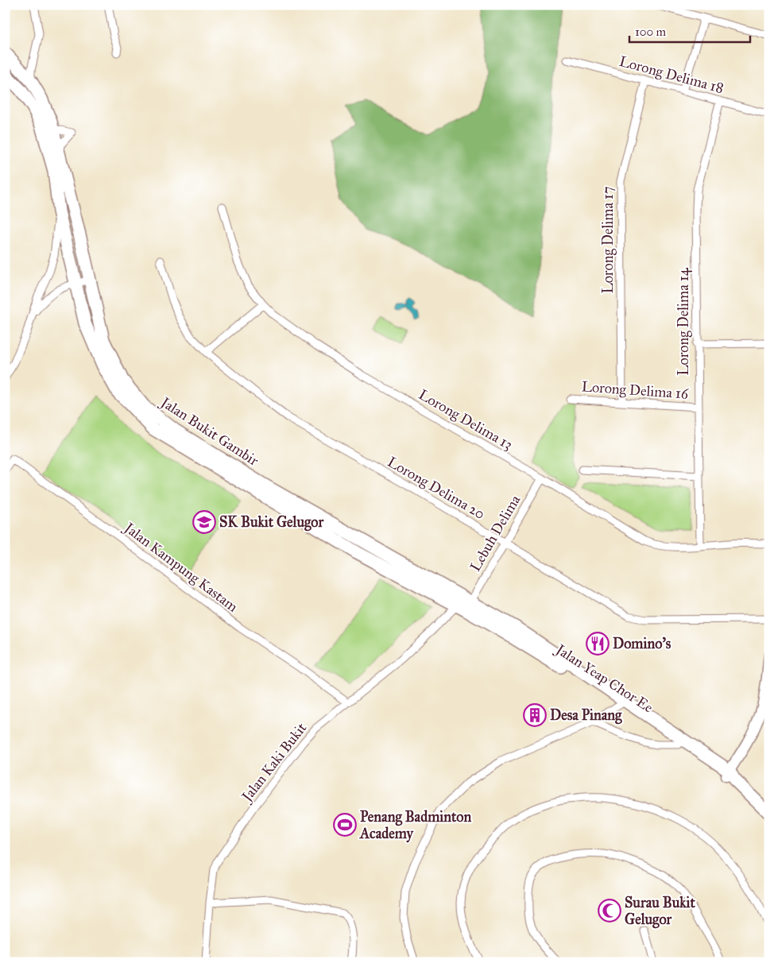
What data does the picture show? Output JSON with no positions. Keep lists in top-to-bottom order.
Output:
{
  "streets": {
    "main road": ["Jalan Bukit Gambir", "Jalan Yeap Chor Ee"],
    "street": [
      "Lorong Delima 18",
      "Lorong Delima 17",
      "Lorong Delima 14",
      "Lorong Delima 16",
      "Lorong Delima 13",
      "Lorong Delima 20",
      "Lebuh Delima",
      "Jalan Kampung Kastam",
      "Jalan Kaki Bukit"
    ]
  },
  "crossings": [
    ["Lorong Delima 18", "Lorong Delima 17"],
    ["Lorong Delima 18", "Lorong Delima 14"],
    ["Lorong Delima 17", "Lorong Delima 16"],
    ["Lorong Delima 14", "Lorong Delima 16"],
    ["Lorong Delima 14", "Lorong Delima 13"],
    ["Lorong Delima 13", "Lebuh Delima"],
    ["Jalan Bukit Gambir", "Lebuh Delima"],
    ["Jalan Bukit Gambir", "Jalan Yeap Chor Ee"],
    ["Jalan Bukit Gambir", "Jalan Kaki Bukit"],
    ["Lorong Delima 20", "Lebuh Delima"],
    ["Lebuh Delima", "Jalan Yeap Chor Ee"],
    ["Jalan Kampung Kastam", "Jalan Kaki Bukit"],
    ["Jalan Yeap Chor Ee", "Jalan Kaki Bukit"]
  ],
  "places": {
    "school or university": ["SK Bukit Gelugor"],
    "restaurant": ["Domino's"],
    "building": ["Desa Pinang"],
    "sports": ["Penang Badminton Academy"],
    "mosque": ["Surau Bukit Gelugor"]
  },
  "scale_bar": "100 m"
}
